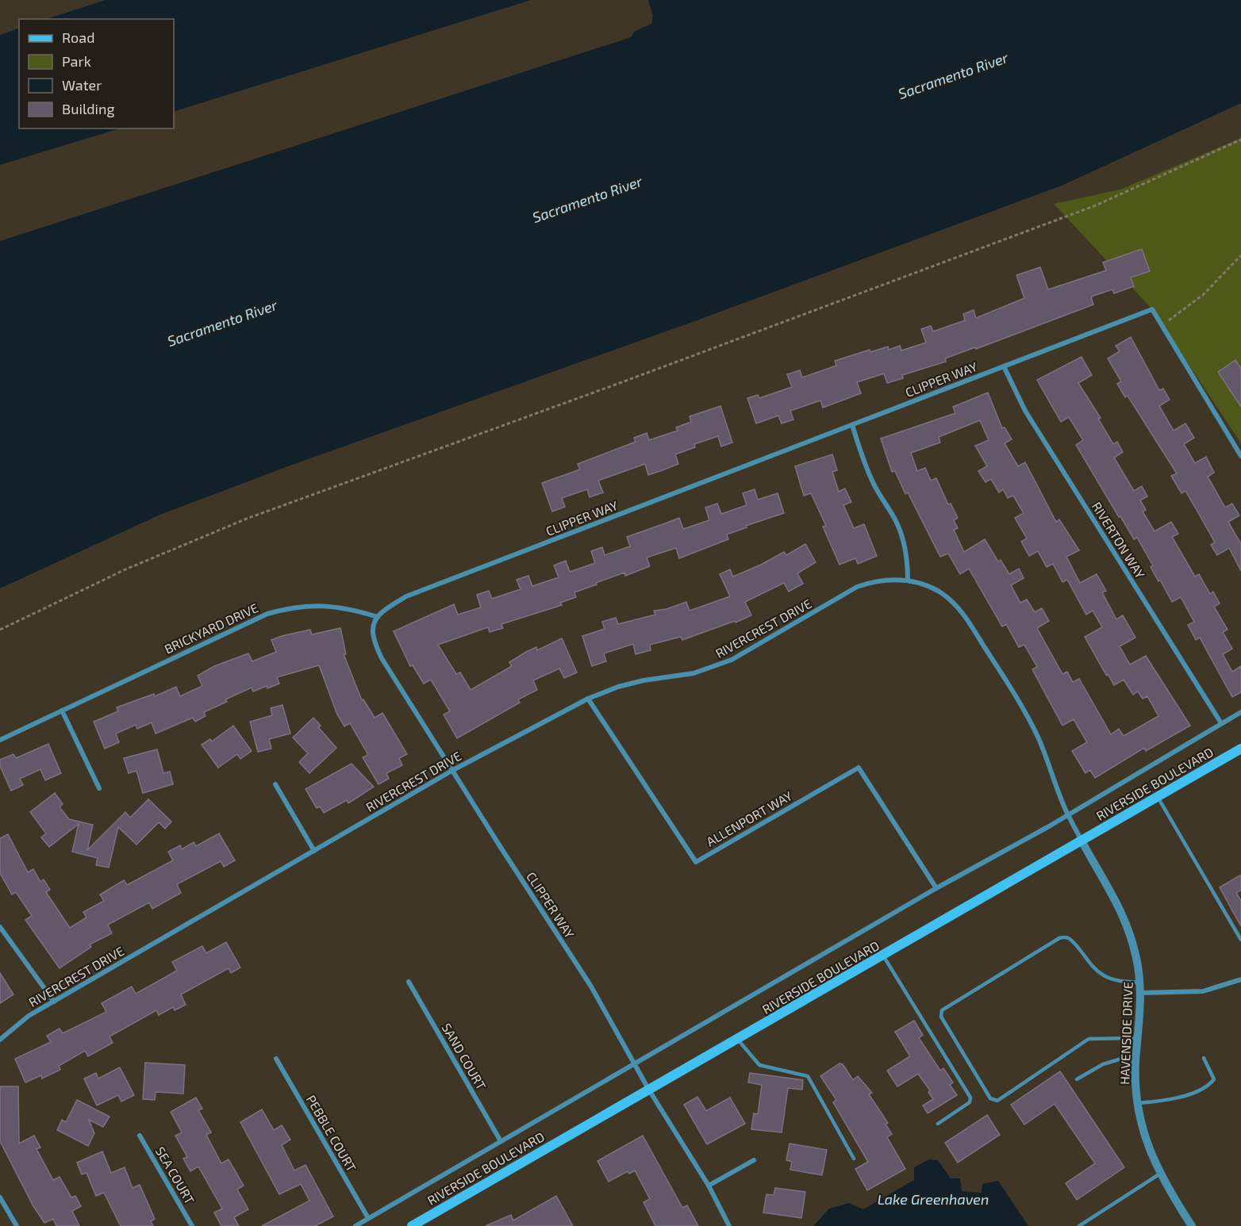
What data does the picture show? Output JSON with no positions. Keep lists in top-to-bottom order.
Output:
{
  "streets": {
    "main road": ["RIVERSIDE BOULEVARD"],
    "street": [
      "CLIPPER WAY",
      "RIVERTON WAY",
      "BRICKYARD DRIVE",
      "RIVERCREST DRIVE",
      "ALLENPORT WAY",
      "HAVENSIDE DRIVE",
      "SAND COURT",
      "PEBBLE COURT",
      "SEA COURT"
    ]
  },
  "crossings": [
    ["CLIPPER WAY", "RIVERTON WAY"],
    ["CLIPPER WAY", "BRICKYARD DRIVE"],
    ["CLIPPER WAY", "RIVERCREST DRIVE"],
    ["CLIPPER WAY", "RIVERSIDE BOULEVARD"],
    ["RIVERCREST DRIVE", "RIVERSIDE BOULEVARD"],
    ["RIVERCREST DRIVE", "ALLENPORT WAY"],
    ["RIVERCREST DRIVE", "HAVENSIDE DRIVE"],
    ["RIVERSIDE BOULEVARD", "HAVENSIDE DRIVE"]
  ],
  "water": ["Sacramento River", "Lake Greenhaven"],
  "legend": [
    "Road",
    "Park",
    "Water",
    "Building"
  ]
}
